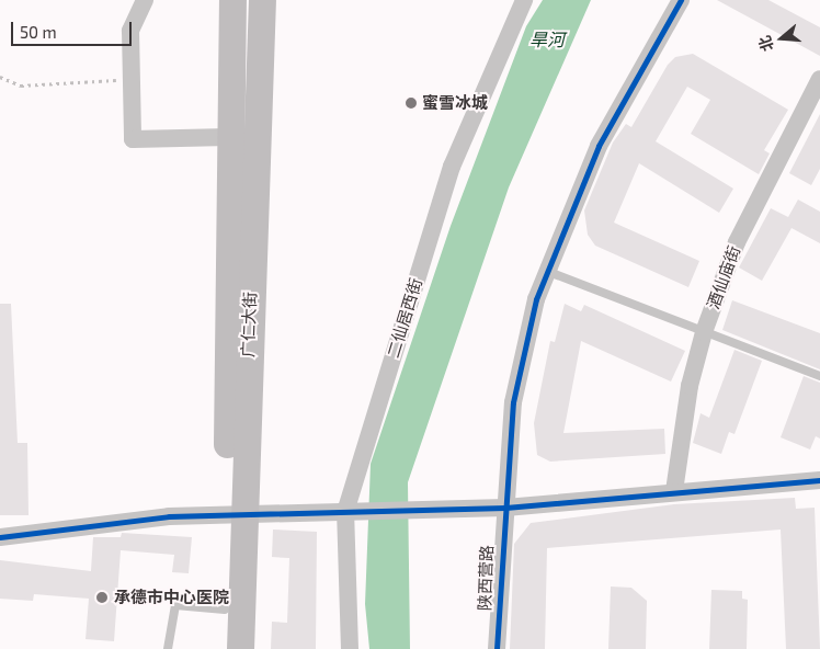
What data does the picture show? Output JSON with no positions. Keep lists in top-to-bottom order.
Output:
{
  "streets": {
    "main road": ["广仁大街"],
    "street": ["酒仙庙街", "二仙居西街", "陕西营路"]
  },
  "water": ["旱河"],
  "places": ["蜜雪冰城", "承德市中心医院"],
  "scale_bar": "50 m",
  "north": "left"
}
